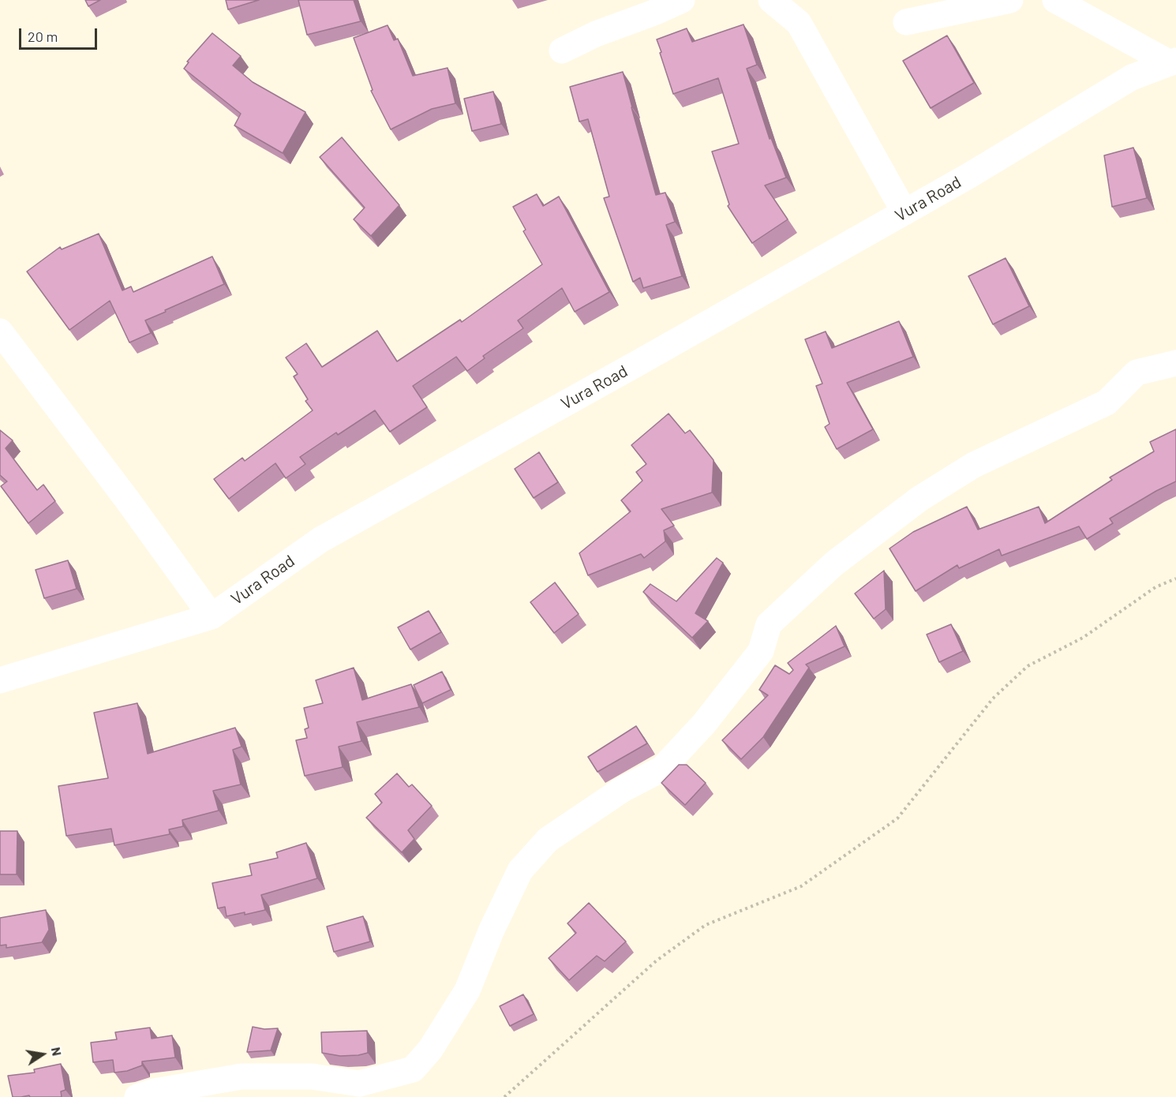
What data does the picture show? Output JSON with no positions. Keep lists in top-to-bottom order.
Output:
{
  "streets": {
    "street": ["Vura Road"]
  },
  "scale_bar": "20 m",
  "north": "right"
}
